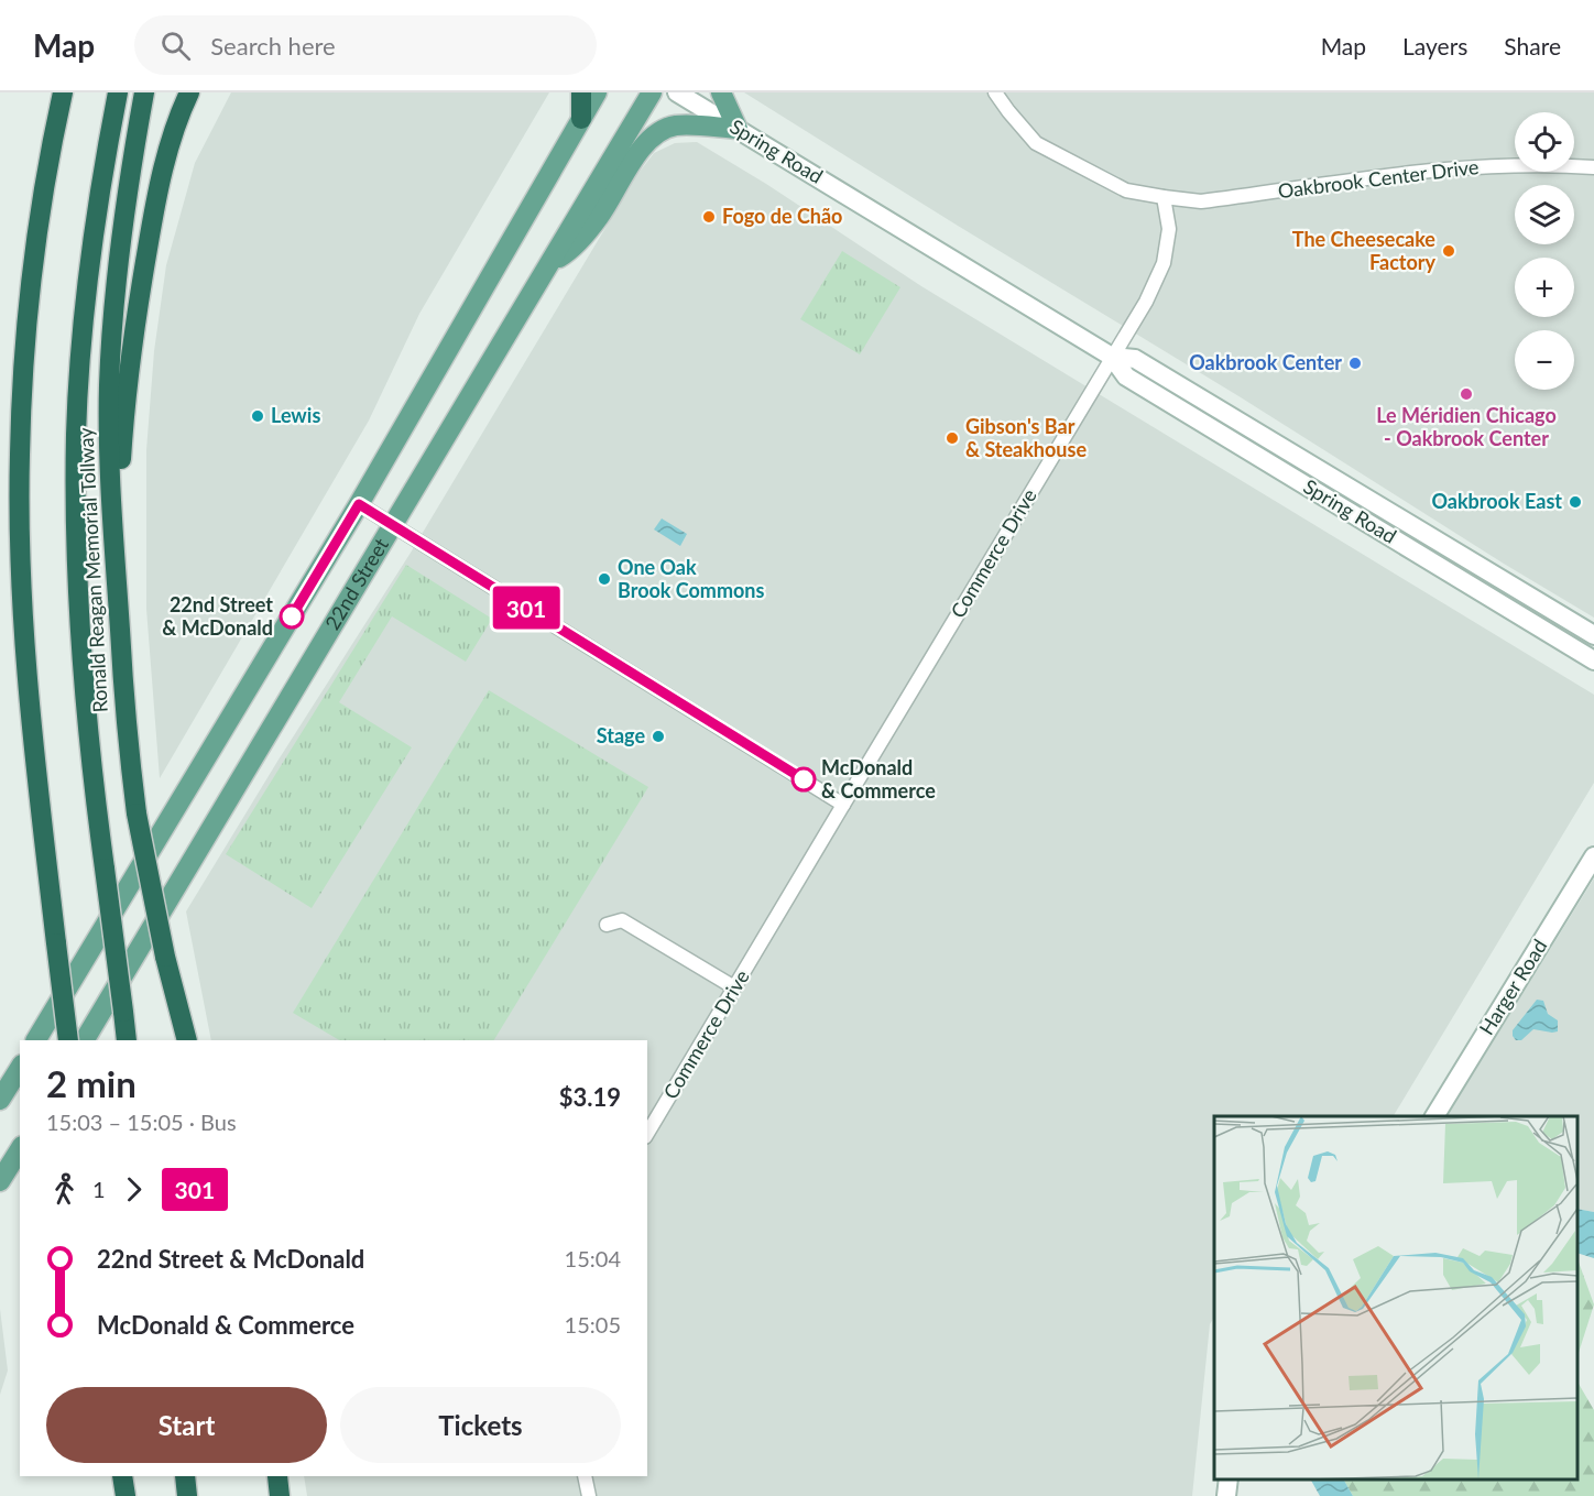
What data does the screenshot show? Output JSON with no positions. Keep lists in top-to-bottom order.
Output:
{
  "streets": {
    "highway": ["Ronald Reagan Memorial Tollway"],
    "main road": ["22nd Street"],
    "street": [
      "Spring Road",
      "Oakbrook Center Drive",
      "Commerce Drive",
      "Harger Road"
    ]
  },
  "crossings": [
    ["Spring Road", "Commerce Drive"]
  ],
  "places": [
    "Fogo de Chão",
    "The Cheesecake Factory",
    "Oakbrook Center",
    "Le Méridien Chicago - Oakbrook Center",
    "Lewis",
    "Gibson's Bar & Steakhouse",
    "Oakbrook East",
    "One Oak Brook Commons",
    "22nd Street & McDonald",
    "Stage",
    "McDonald & Commerce"
  ],
  "lines": ["bus line 301"],
  "page": {
    "header": "Map",
    "search": "Search here",
    "nav": ["Map", "Layers", "Share"],
    "on_map": "301",
    "map_buttons": ["+", "−"],
    "heading": ["2 min", "15:03 – 15:05 · Bus", "$3.19"],
    "legs": ["1", "301"],
    "list": [
      {
        "name": "22nd Street & McDonald",
        "value": "15:04"
      },
      {
        "name": "McDonald & Commerce",
        "value": "15:05"
      }
    ],
    "buttons": ["Start", "Tickets"]
  }
}
